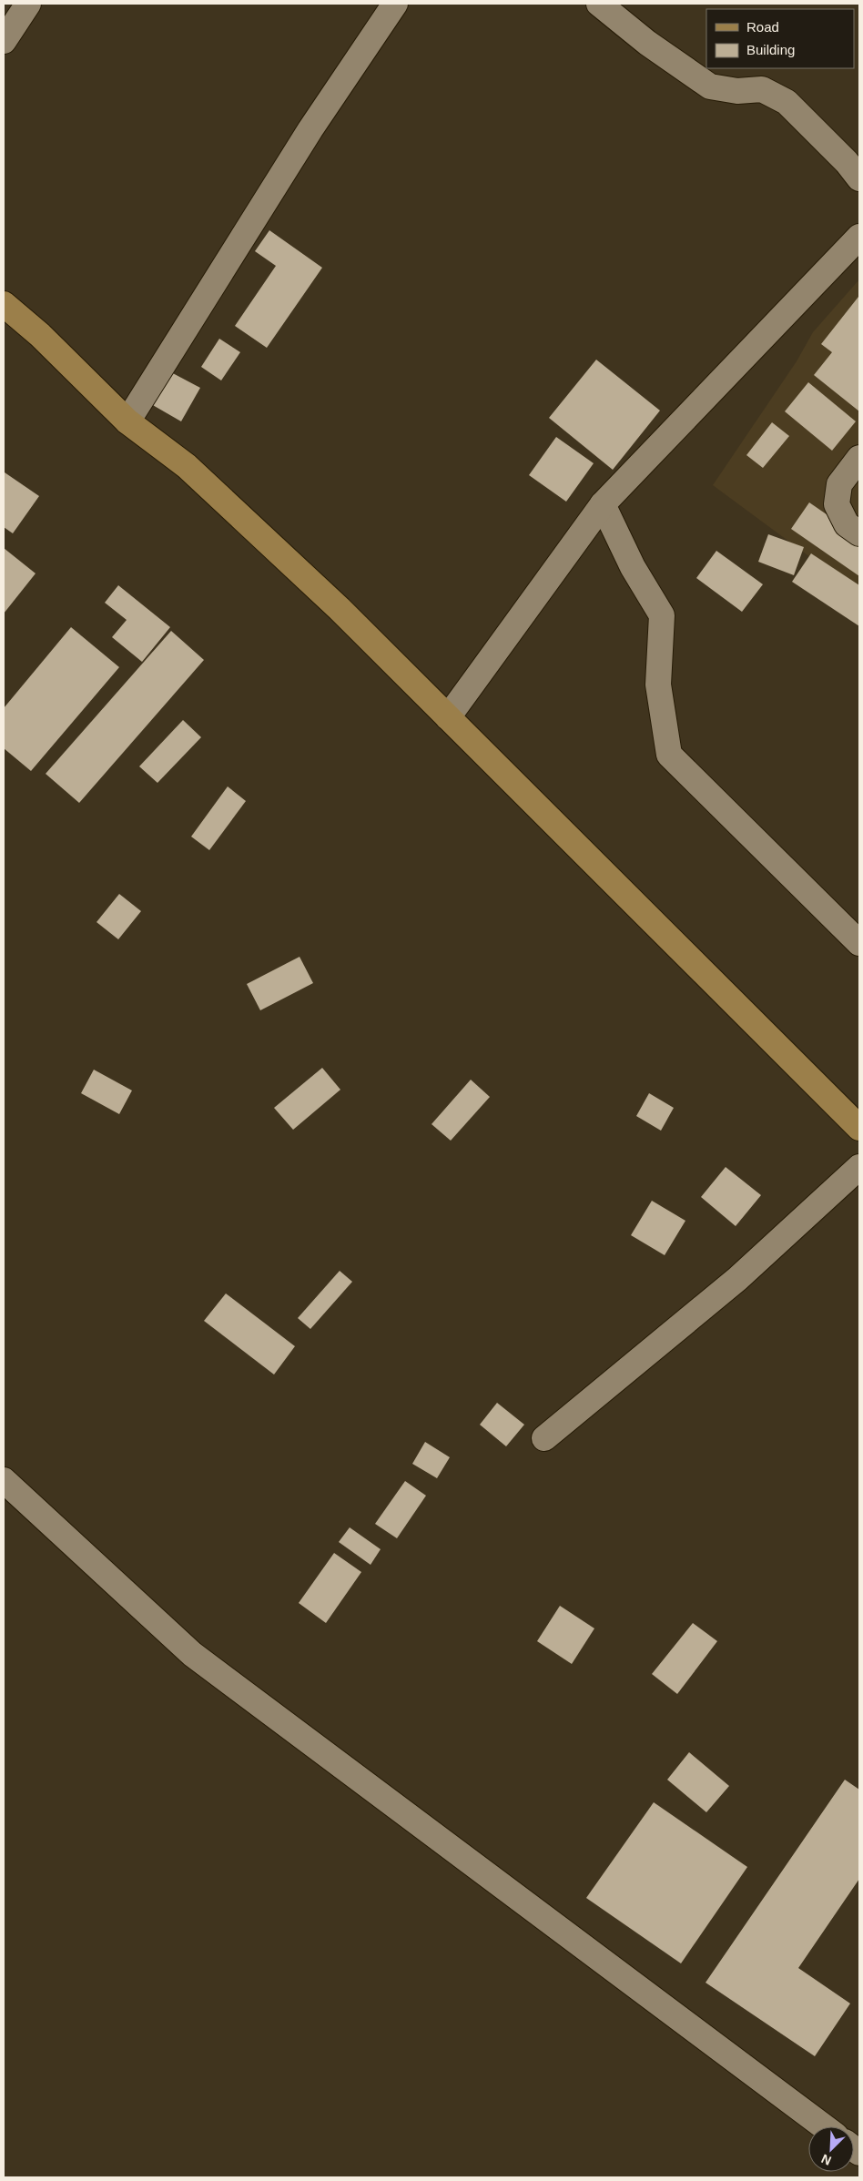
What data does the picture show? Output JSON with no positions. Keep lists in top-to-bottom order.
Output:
{
  "legend": ["Road", "Building"],
  "north": "bottom left"
}
